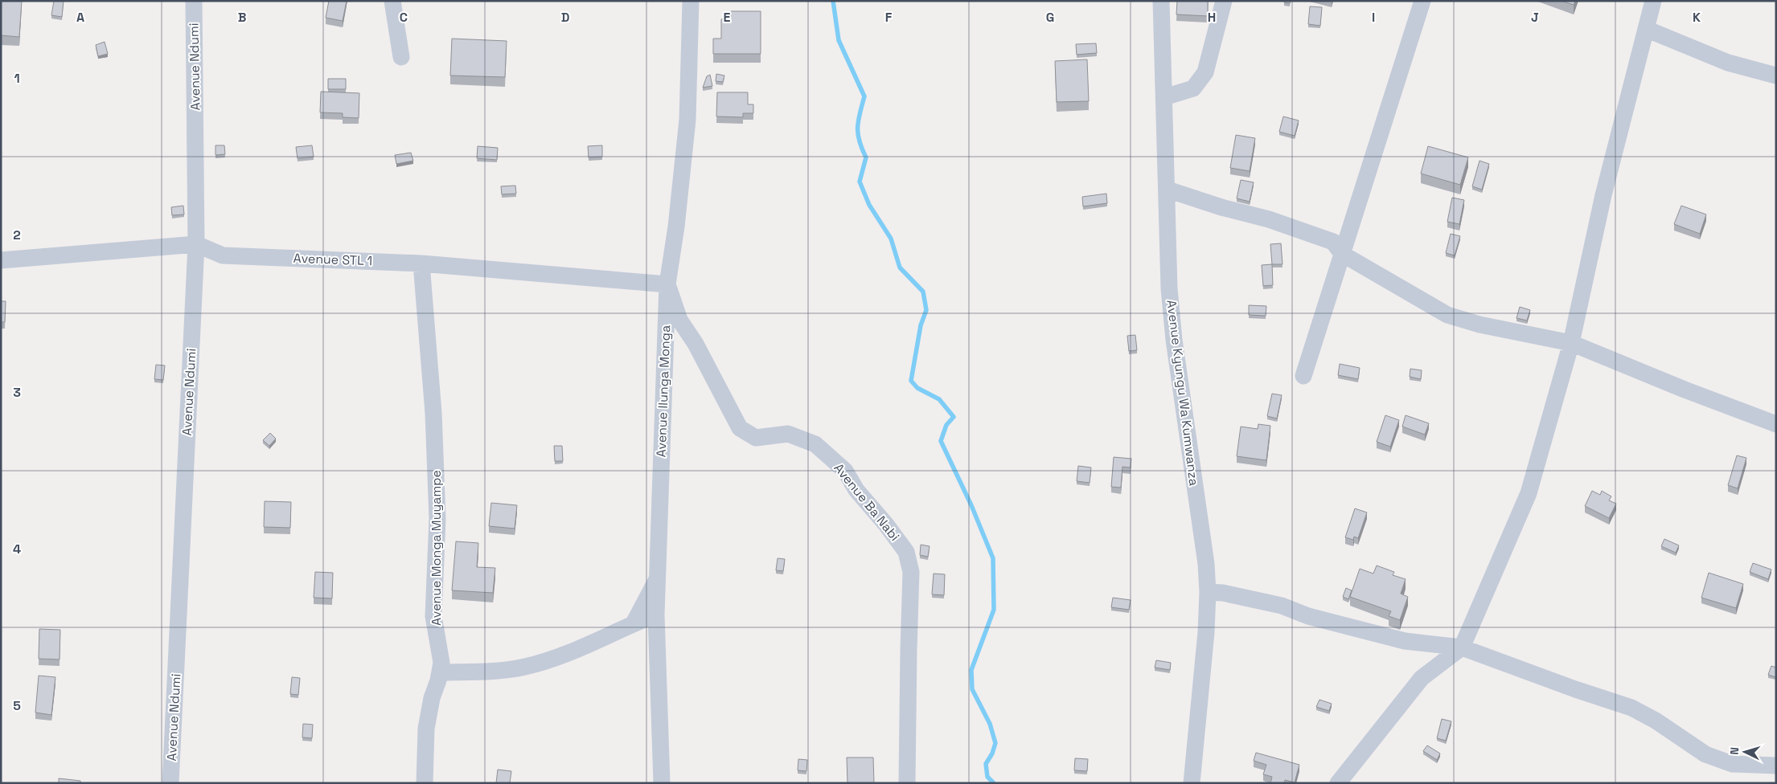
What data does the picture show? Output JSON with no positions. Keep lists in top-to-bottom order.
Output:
{
  "streets": {
    "street": [
      "Avenue Ndumi",
      "Avenue STL 1",
      "Avenue Ilunga Monga",
      "Avenue Kyungu Wa Kumwanza",
      "Avenue Ba Nabi",
      "Avenue Monga Muyampe"
    ]
  },
  "crossings": [
    ["Avenue Ndumi", "Avenue STL 1"],
    ["Avenue STL 1", "Avenue Ilunga Monga"],
    ["Avenue STL 1", "Avenue Ba Nabi"],
    ["Avenue STL 1", "Avenue Monga Muyampe"],
    ["Avenue Ilunga Monga", "Avenue Ba Nabi"]
  ],
  "north": "left",
  "grid": {
    "columns": [
      "A",
      "B",
      "C",
      "D",
      "E",
      "F",
      "G",
      "H",
      "I",
      "J",
      "K"
    ],
    "rows": [
      "1",
      "2",
      "3",
      "4",
      "5"
    ]
  }
}
